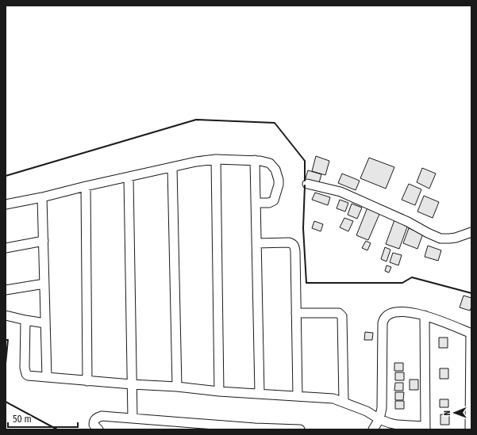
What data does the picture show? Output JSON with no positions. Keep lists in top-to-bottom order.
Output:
{
  "scale_bar": "50 m",
  "north": "left"
}
